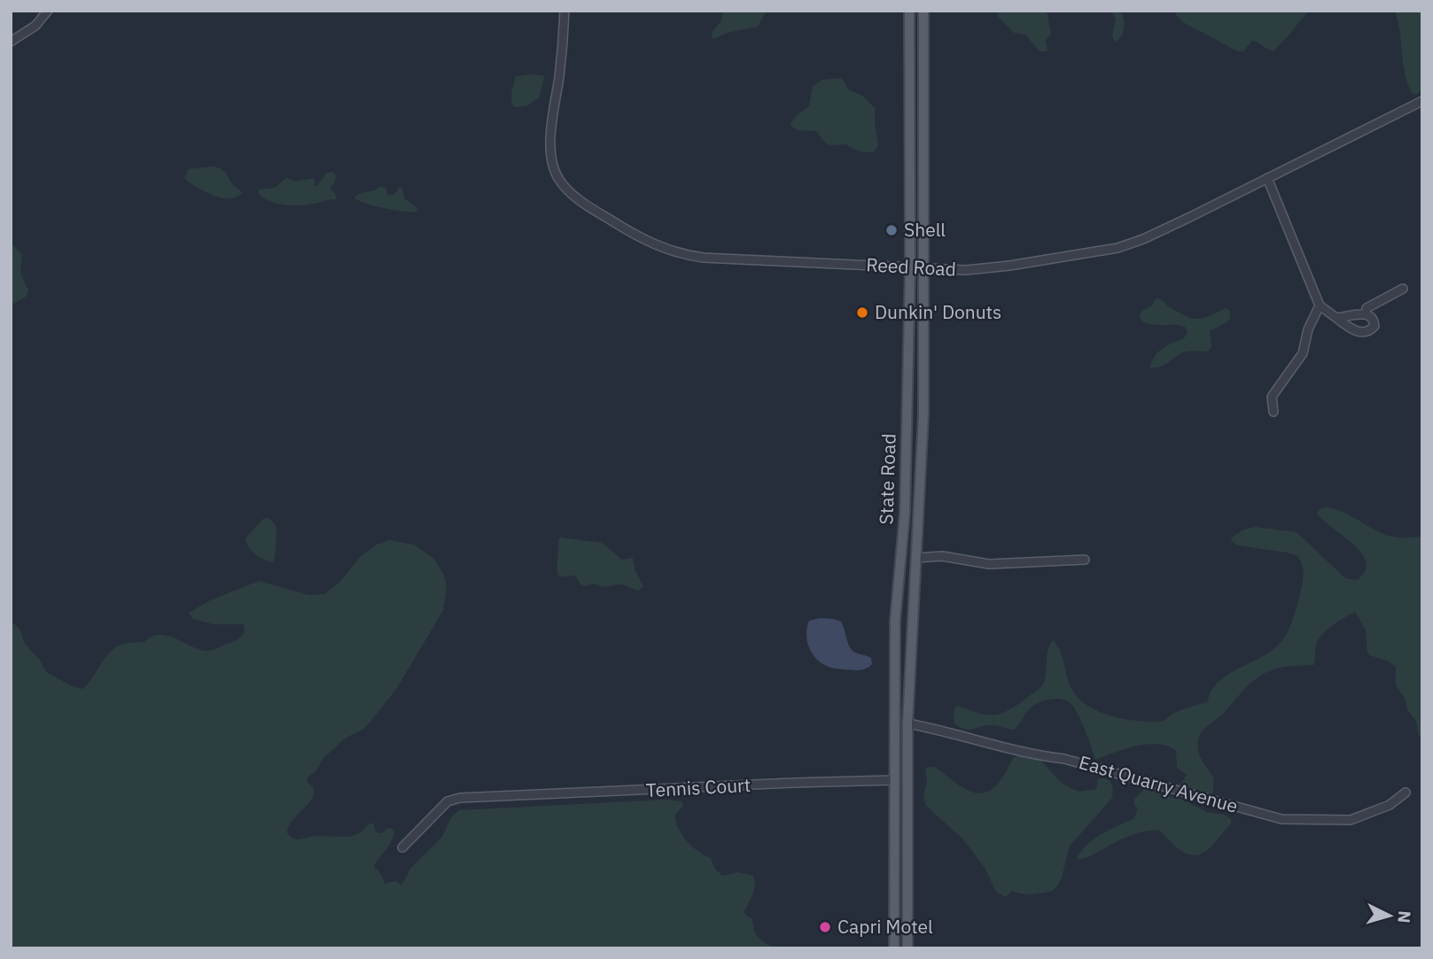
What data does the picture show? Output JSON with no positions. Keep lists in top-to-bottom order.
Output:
{
  "streets": {
    "main road": ["State Road"],
    "street": ["Reed Road", "East Quarry Avenue", "Tennis Court"]
  },
  "crossings": [
    ["Reed Road", "State Road"],
    ["State Road", "East Quarry Avenue"],
    ["State Road", "Tennis Court"]
  ],
  "places": ["Shell", "Dunkin' Donuts", "Capri Motel"],
  "north": "right"
}
